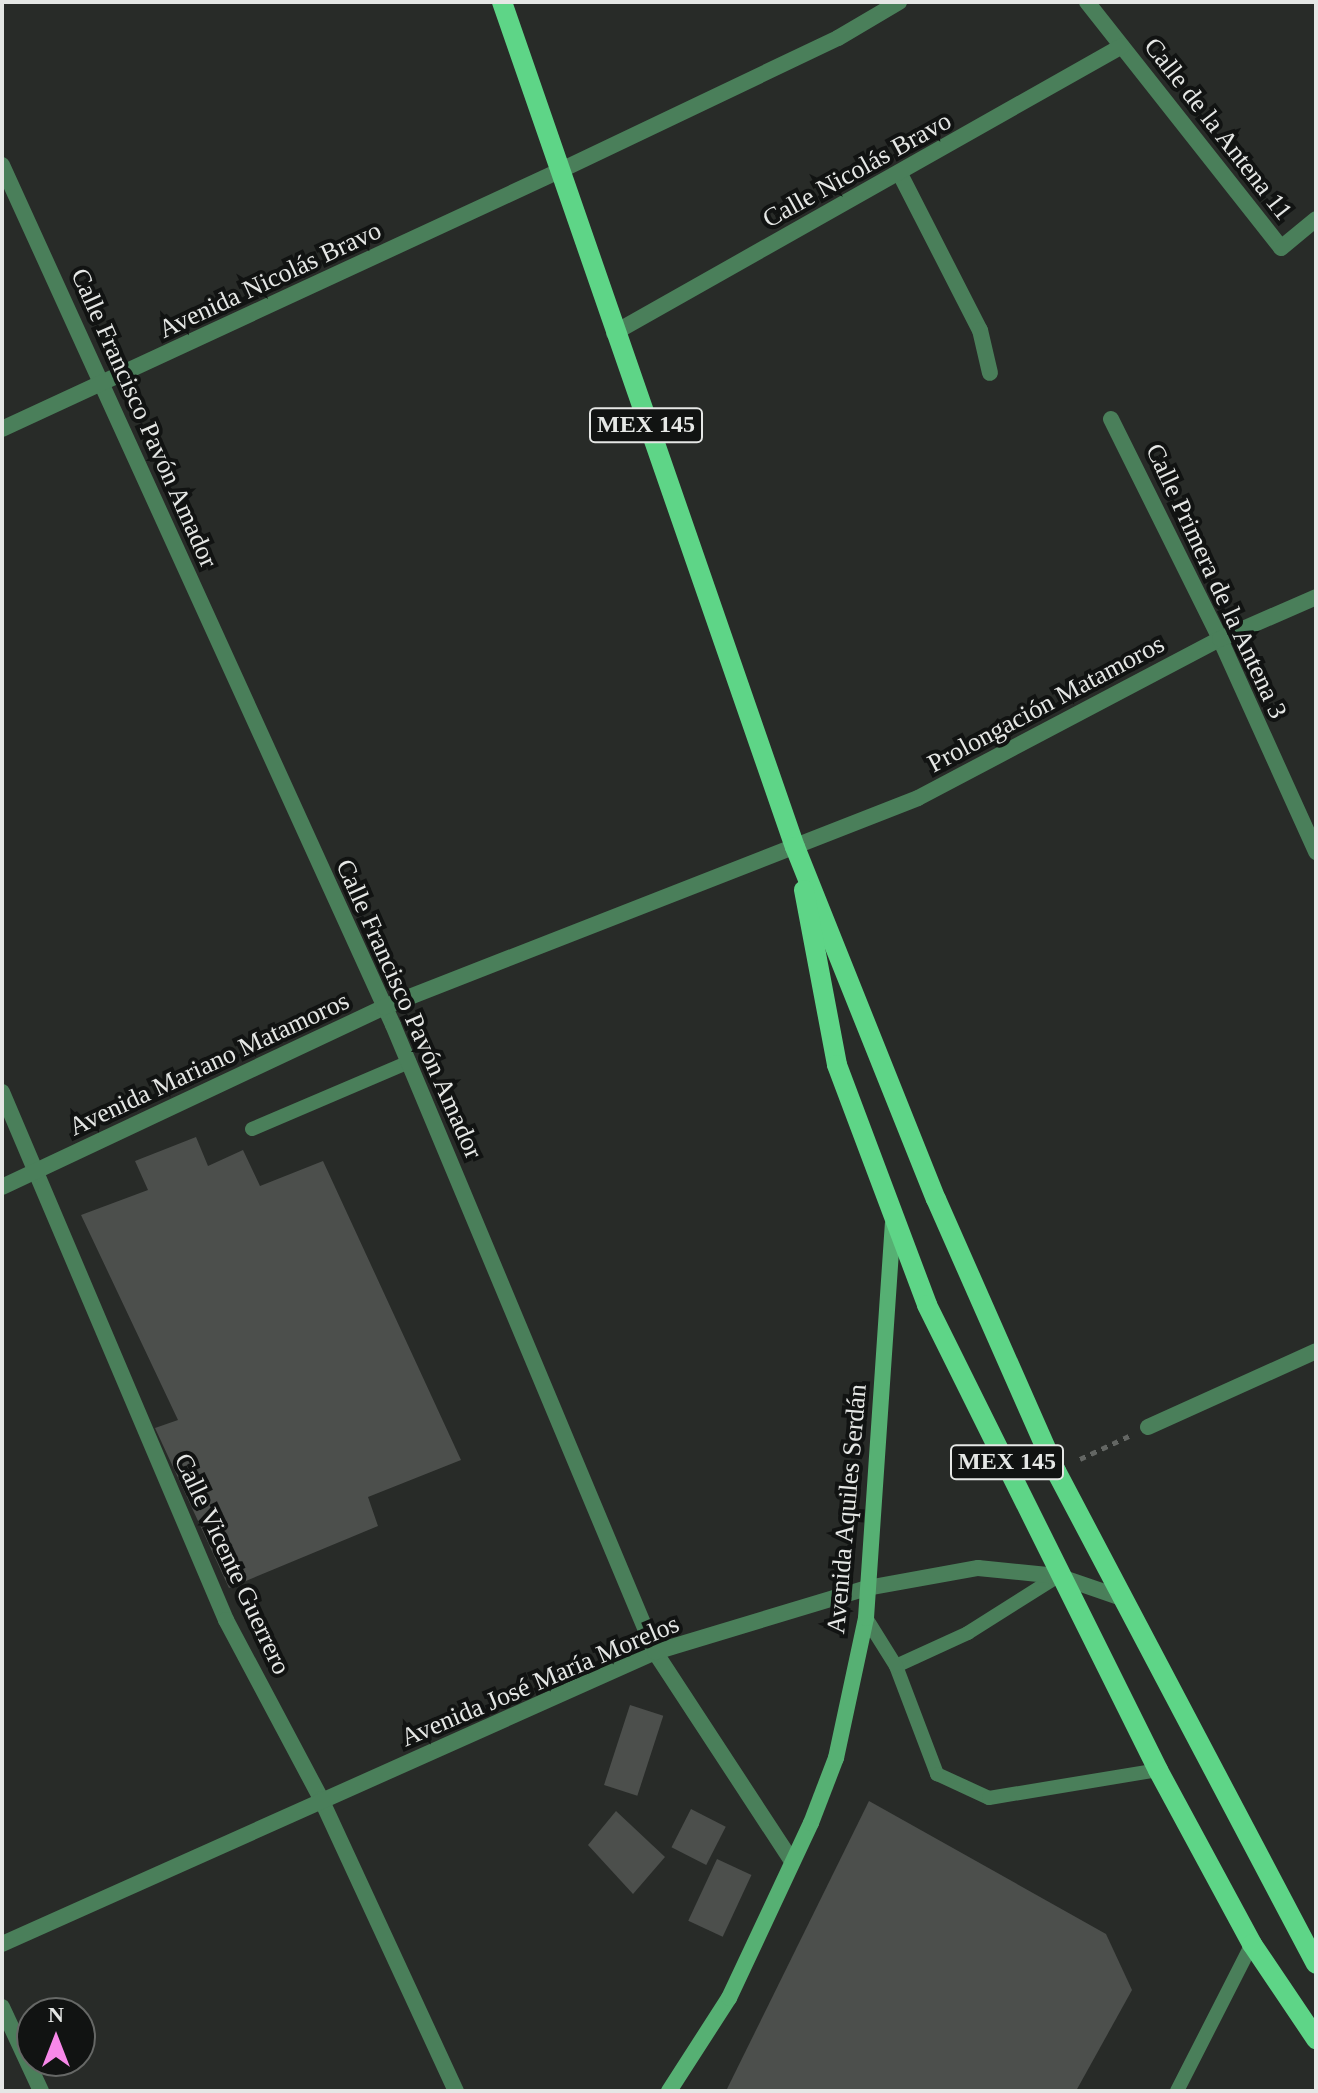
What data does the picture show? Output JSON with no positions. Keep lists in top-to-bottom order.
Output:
{
  "streets": {
    "main road": ["MEX 145"],
    "street": [
      "Calle de la Antena 11",
      "Calle Nicolás Bravo",
      "Avenida Nicolás Bravo",
      "Calle Francisco Pavón Amador",
      "Calle Primera de la Antena 3",
      "Prolongación Matamoros",
      "Avenida Mariano Matamoros",
      "Avenida Aquiles Serdán",
      "Calle Vicente Guerrero",
      "Avenida José María Morelos"
    ]
  },
  "crossings": [
    ["Calle de la Antena 11", "Calle Nicolás Bravo"],
    ["Calle Nicolás Bravo", "MEX 145"],
    ["Avenida Nicolás Bravo", "Calle Francisco Pavón Amador"],
    ["Avenida Nicolás Bravo", "MEX 145"],
    ["Calle Francisco Pavón Amador", "Avenida Mariano Matamoros"],
    ["Calle Francisco Pavón Amador", "Avenida Aquiles Serdán"],
    ["Calle Francisco Pavón Amador", "Avenida José María Morelos"],
    ["MEX 145", "Prolongación Matamoros"],
    ["MEX 145", "Avenida Mariano Matamoros"],
    ["MEX 145", "Avenida Aquiles Serdán"],
    ["MEX 145", "Avenida José María Morelos"],
    ["Calle Primera de la Antena 3", "Prolongación Matamoros"],
    ["Prolongación Matamoros", "Avenida Mariano Matamoros"],
    ["Avenida Mariano Matamoros", "Calle Vicente Guerrero"],
    ["Avenida Aquiles Serdán", "Avenida José María Morelos"],
    ["Calle Vicente Guerrero", "Avenida José María Morelos"]
  ],
  "north": "top"
}
